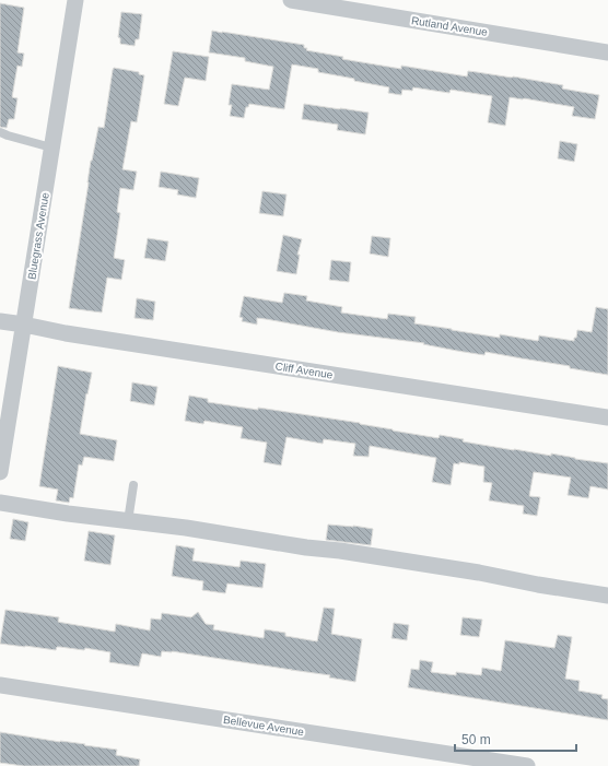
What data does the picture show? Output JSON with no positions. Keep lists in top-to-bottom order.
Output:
{
  "streets": {
    "street": [
      "Rutland Avenue",
      "Bluegrass Avenue",
      "Cliff Avenue",
      "Bellevue Avenue"
    ]
  },
  "crossings": [
    ["Bluegrass Avenue", "Cliff Avenue"]
  ],
  "scale_bar": "50 m"
}
